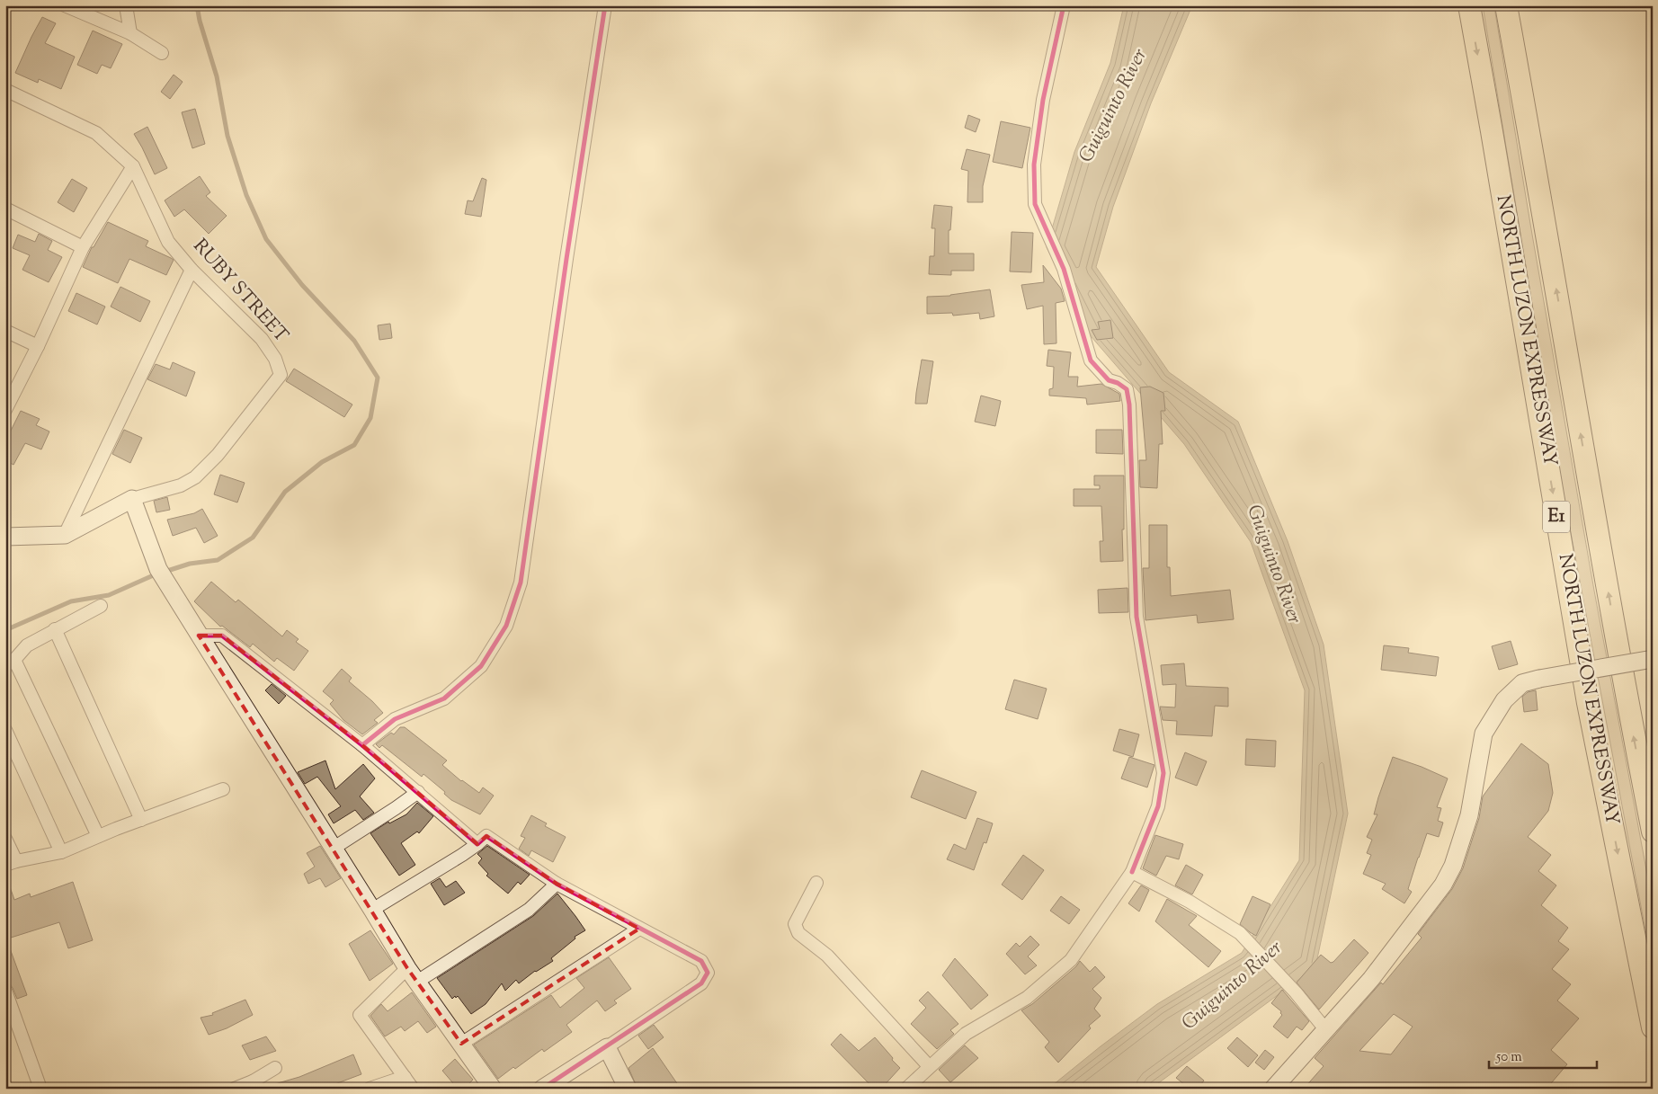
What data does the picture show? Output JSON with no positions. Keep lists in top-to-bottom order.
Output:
{
  "streets": {
    "highway": ["NORTH LUZON EXPRESSWAY", "E1"],
    "street": ["RUBY STREET"]
  },
  "water": ["Guiguinto River"],
  "scale_bar": "50 m"
}
